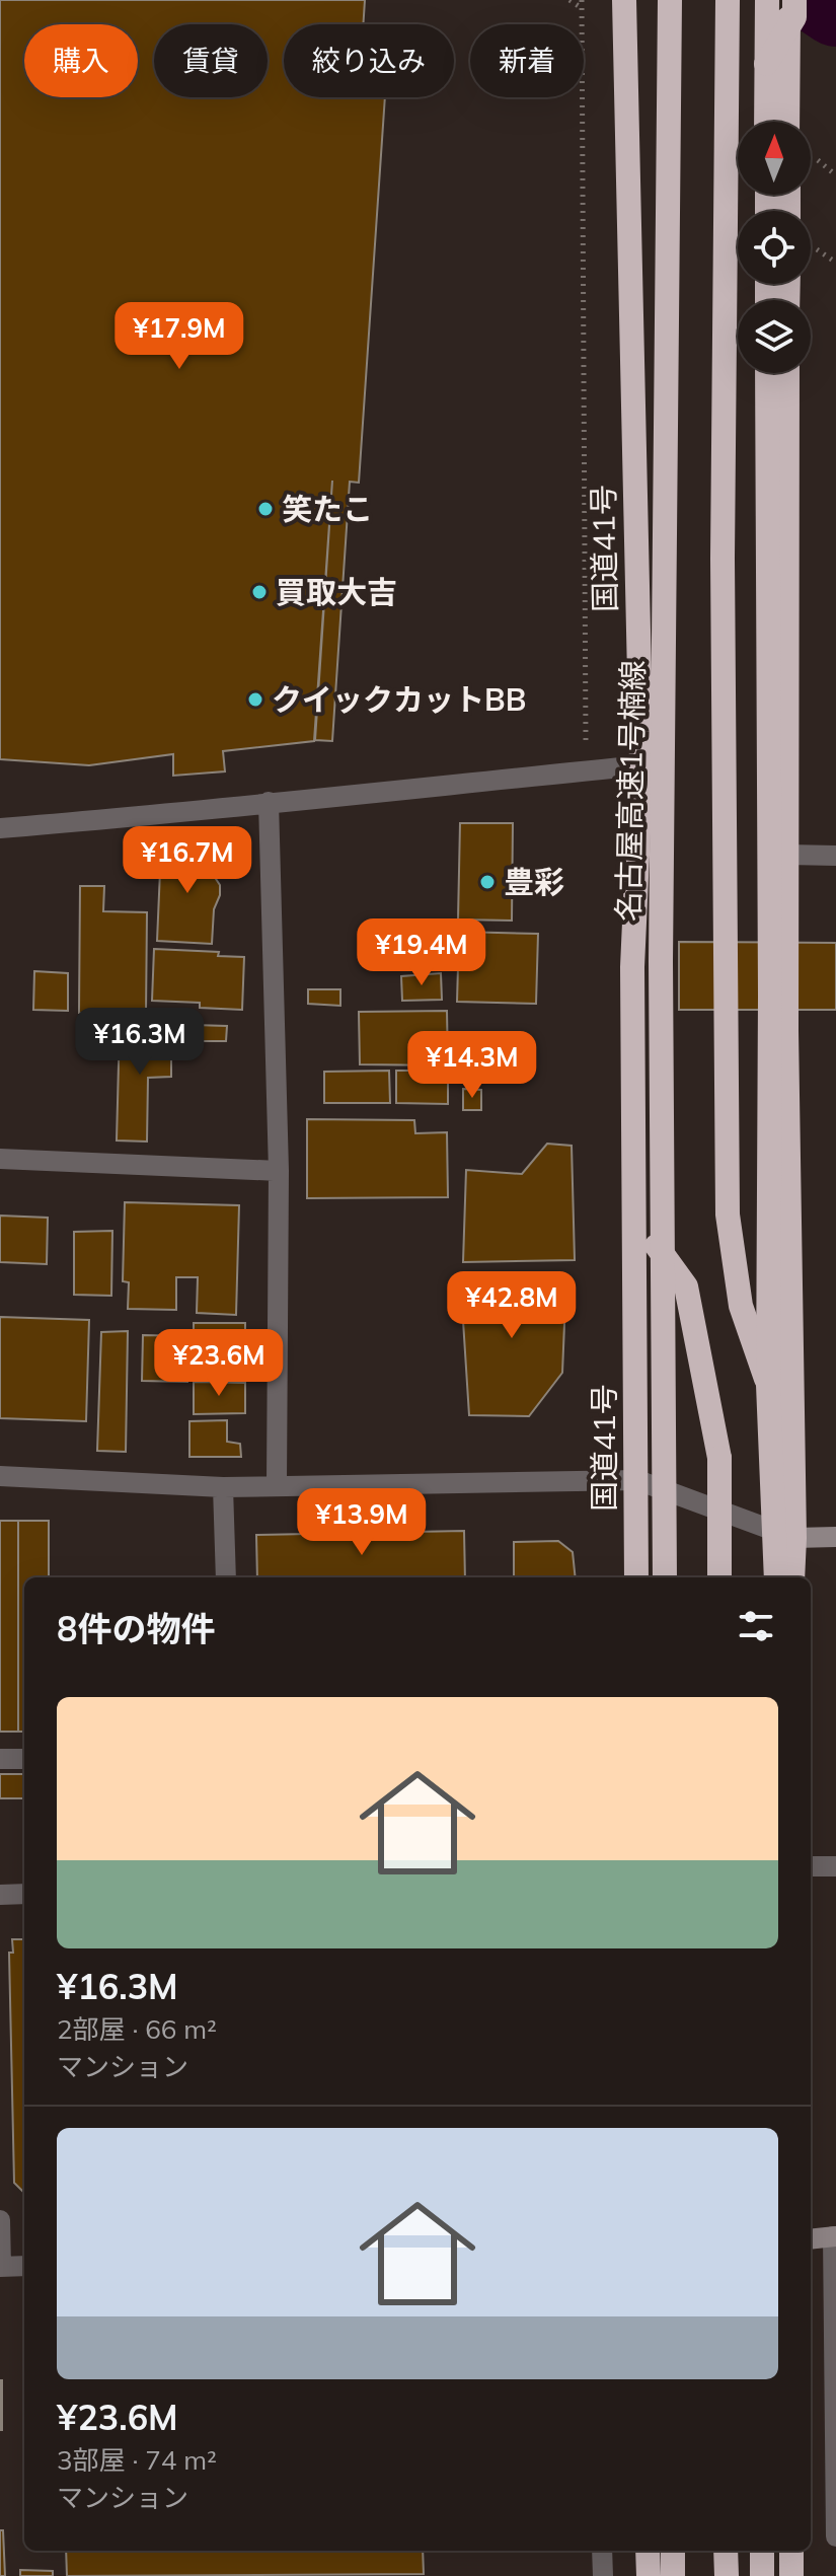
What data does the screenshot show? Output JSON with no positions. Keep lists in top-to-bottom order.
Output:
{
  "streets": {
    "highway": ["国道41号", "名古屋高速1号楠線"]
  },
  "places": [
    "笑たこ",
    "買取大吉",
    "クイックカットBB",
    "豊彩"
  ],
  "north": "top",
  "page": {
    "chip": [
      "購入",
      "賃貸",
      "絞り込み",
      "新着"
    ],
    "price": [
      "¥17.9M",
      "¥16.7M",
      "¥19.4M",
      "¥16.3M",
      "¥14.3M",
      "¥42.8M",
      "¥23.6M",
      "¥13.9M"
    ],
    "heading": "8件の物件",
    "list": [
      {
        "name": "¥16.3M",
        "note": "2部屋 · 66 m² · マンション"
      },
      {
        "name": "¥23.6M",
        "note": "3部屋 · 74 m² · マンション"
      }
    ]
  }
}
